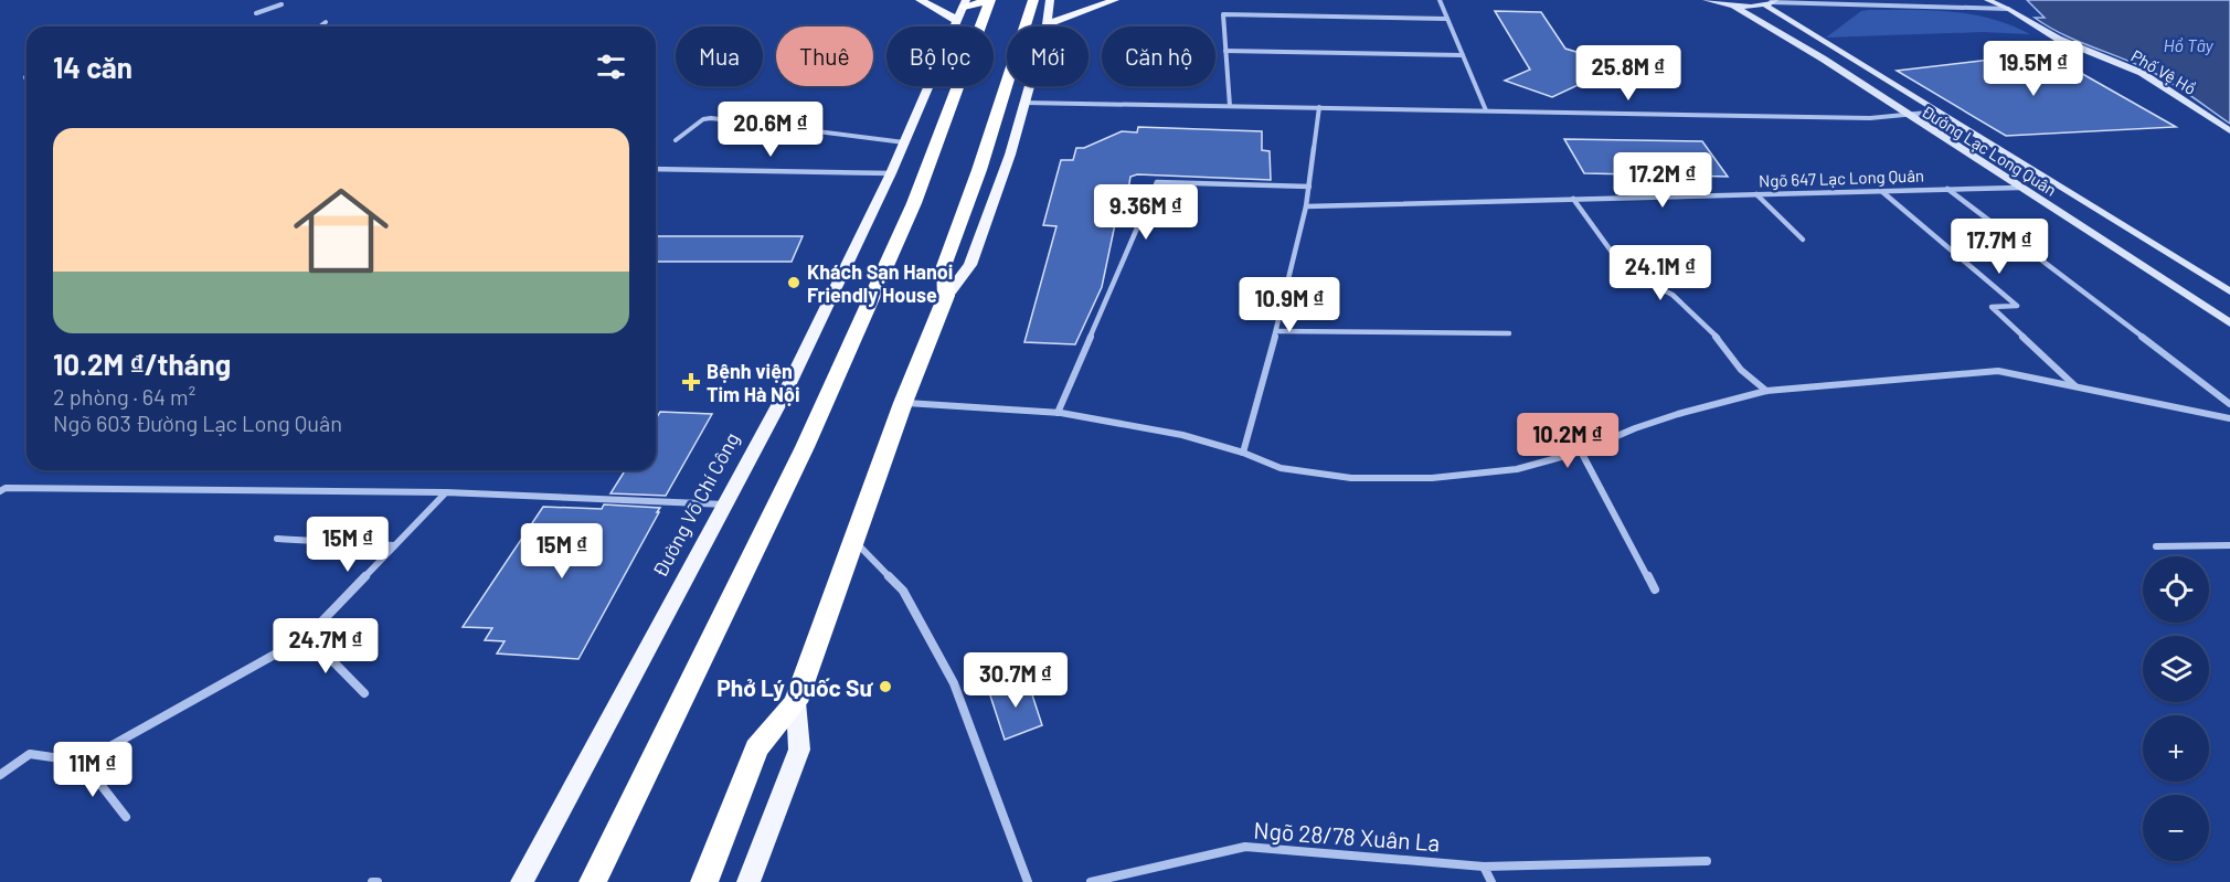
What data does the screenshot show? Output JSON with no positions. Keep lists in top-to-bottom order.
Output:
{
  "streets": {
    "main road": ["Phố Vệ Hồ", "Đường Lạc Long Quân", "Đường Võ Chí Công"],
    "street": ["Ngõ 647 Lạc Long Quân", "Ngõ 28/78 Xuân La"]
  },
  "crossings": [
    ["Đường Lạc Long Quân", "Ngõ 647 Lạc Long Quân"]
  ],
  "water": ["Hồ Tây"],
  "places": {
    "other": ["Khách Sạn Hanoi Friendly House", "Phở Lý Quốc Sư"],
    "health": ["Bệnh viện Tim Hà Nội"]
  },
  "page": {
    "chip": [
      "Mua",
      "Thuê",
      "Bộ lọc",
      "Mới",
      "Căn hộ"
    ],
    "heading": "14 căn",
    "price": [
      "19.5M ₫",
      "25.8M ₫",
      "20.6M ₫",
      "17.2M ₫",
      "9.36M ₫",
      "17.7M ₫",
      "24.1M ₫",
      "10.9M ₫",
      "10.2M ₫",
      "15M ₫",
      "15M ₫",
      "24.7M ₫",
      "30.7M ₫",
      "11M ₫"
    ],
    "list": [
      {
        "name": "10.2M ₫/tháng",
        "note": "2 phòng · 64 m² · Ngõ 603 Đường Lạc Long Quân"
      }
    ],
    "map_buttons": ["+", "−"]
  }
}
